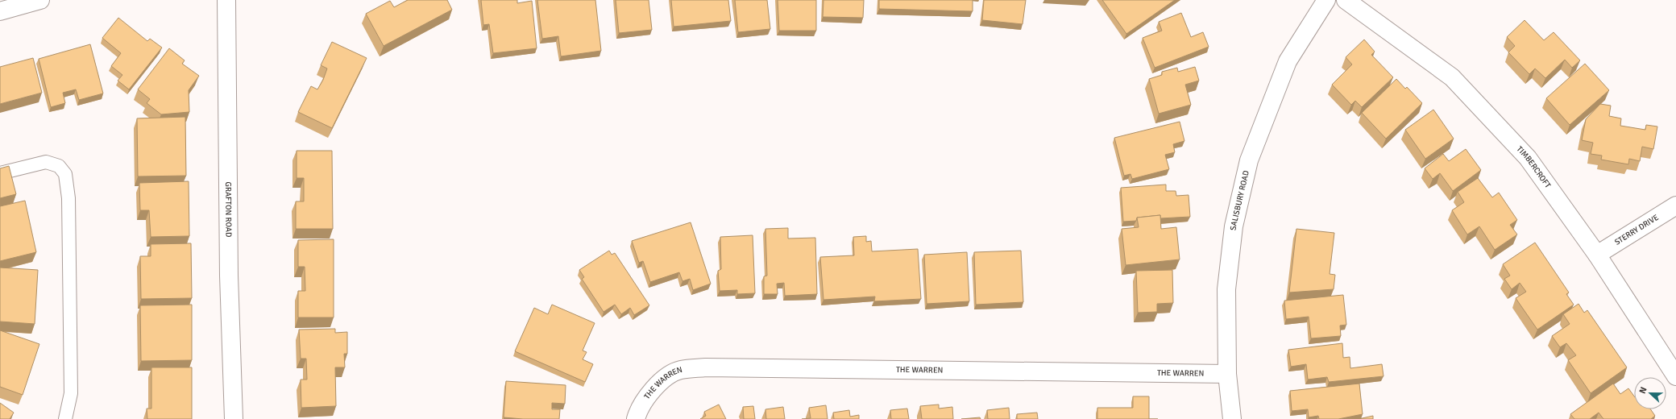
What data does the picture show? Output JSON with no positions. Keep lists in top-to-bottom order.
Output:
{
  "streets": {
    "street": [
      "TIMBERCROFT",
      "SALISBURY ROAD",
      "GRAFTON ROAD",
      "STERRY DRIVE",
      "THE WARREN"
    ]
  },
  "crossings": [
    ["TIMBERCROFT", "STERRY DRIVE"],
    ["SALISBURY ROAD", "THE WARREN"]
  ],
  "north": "left"
}
